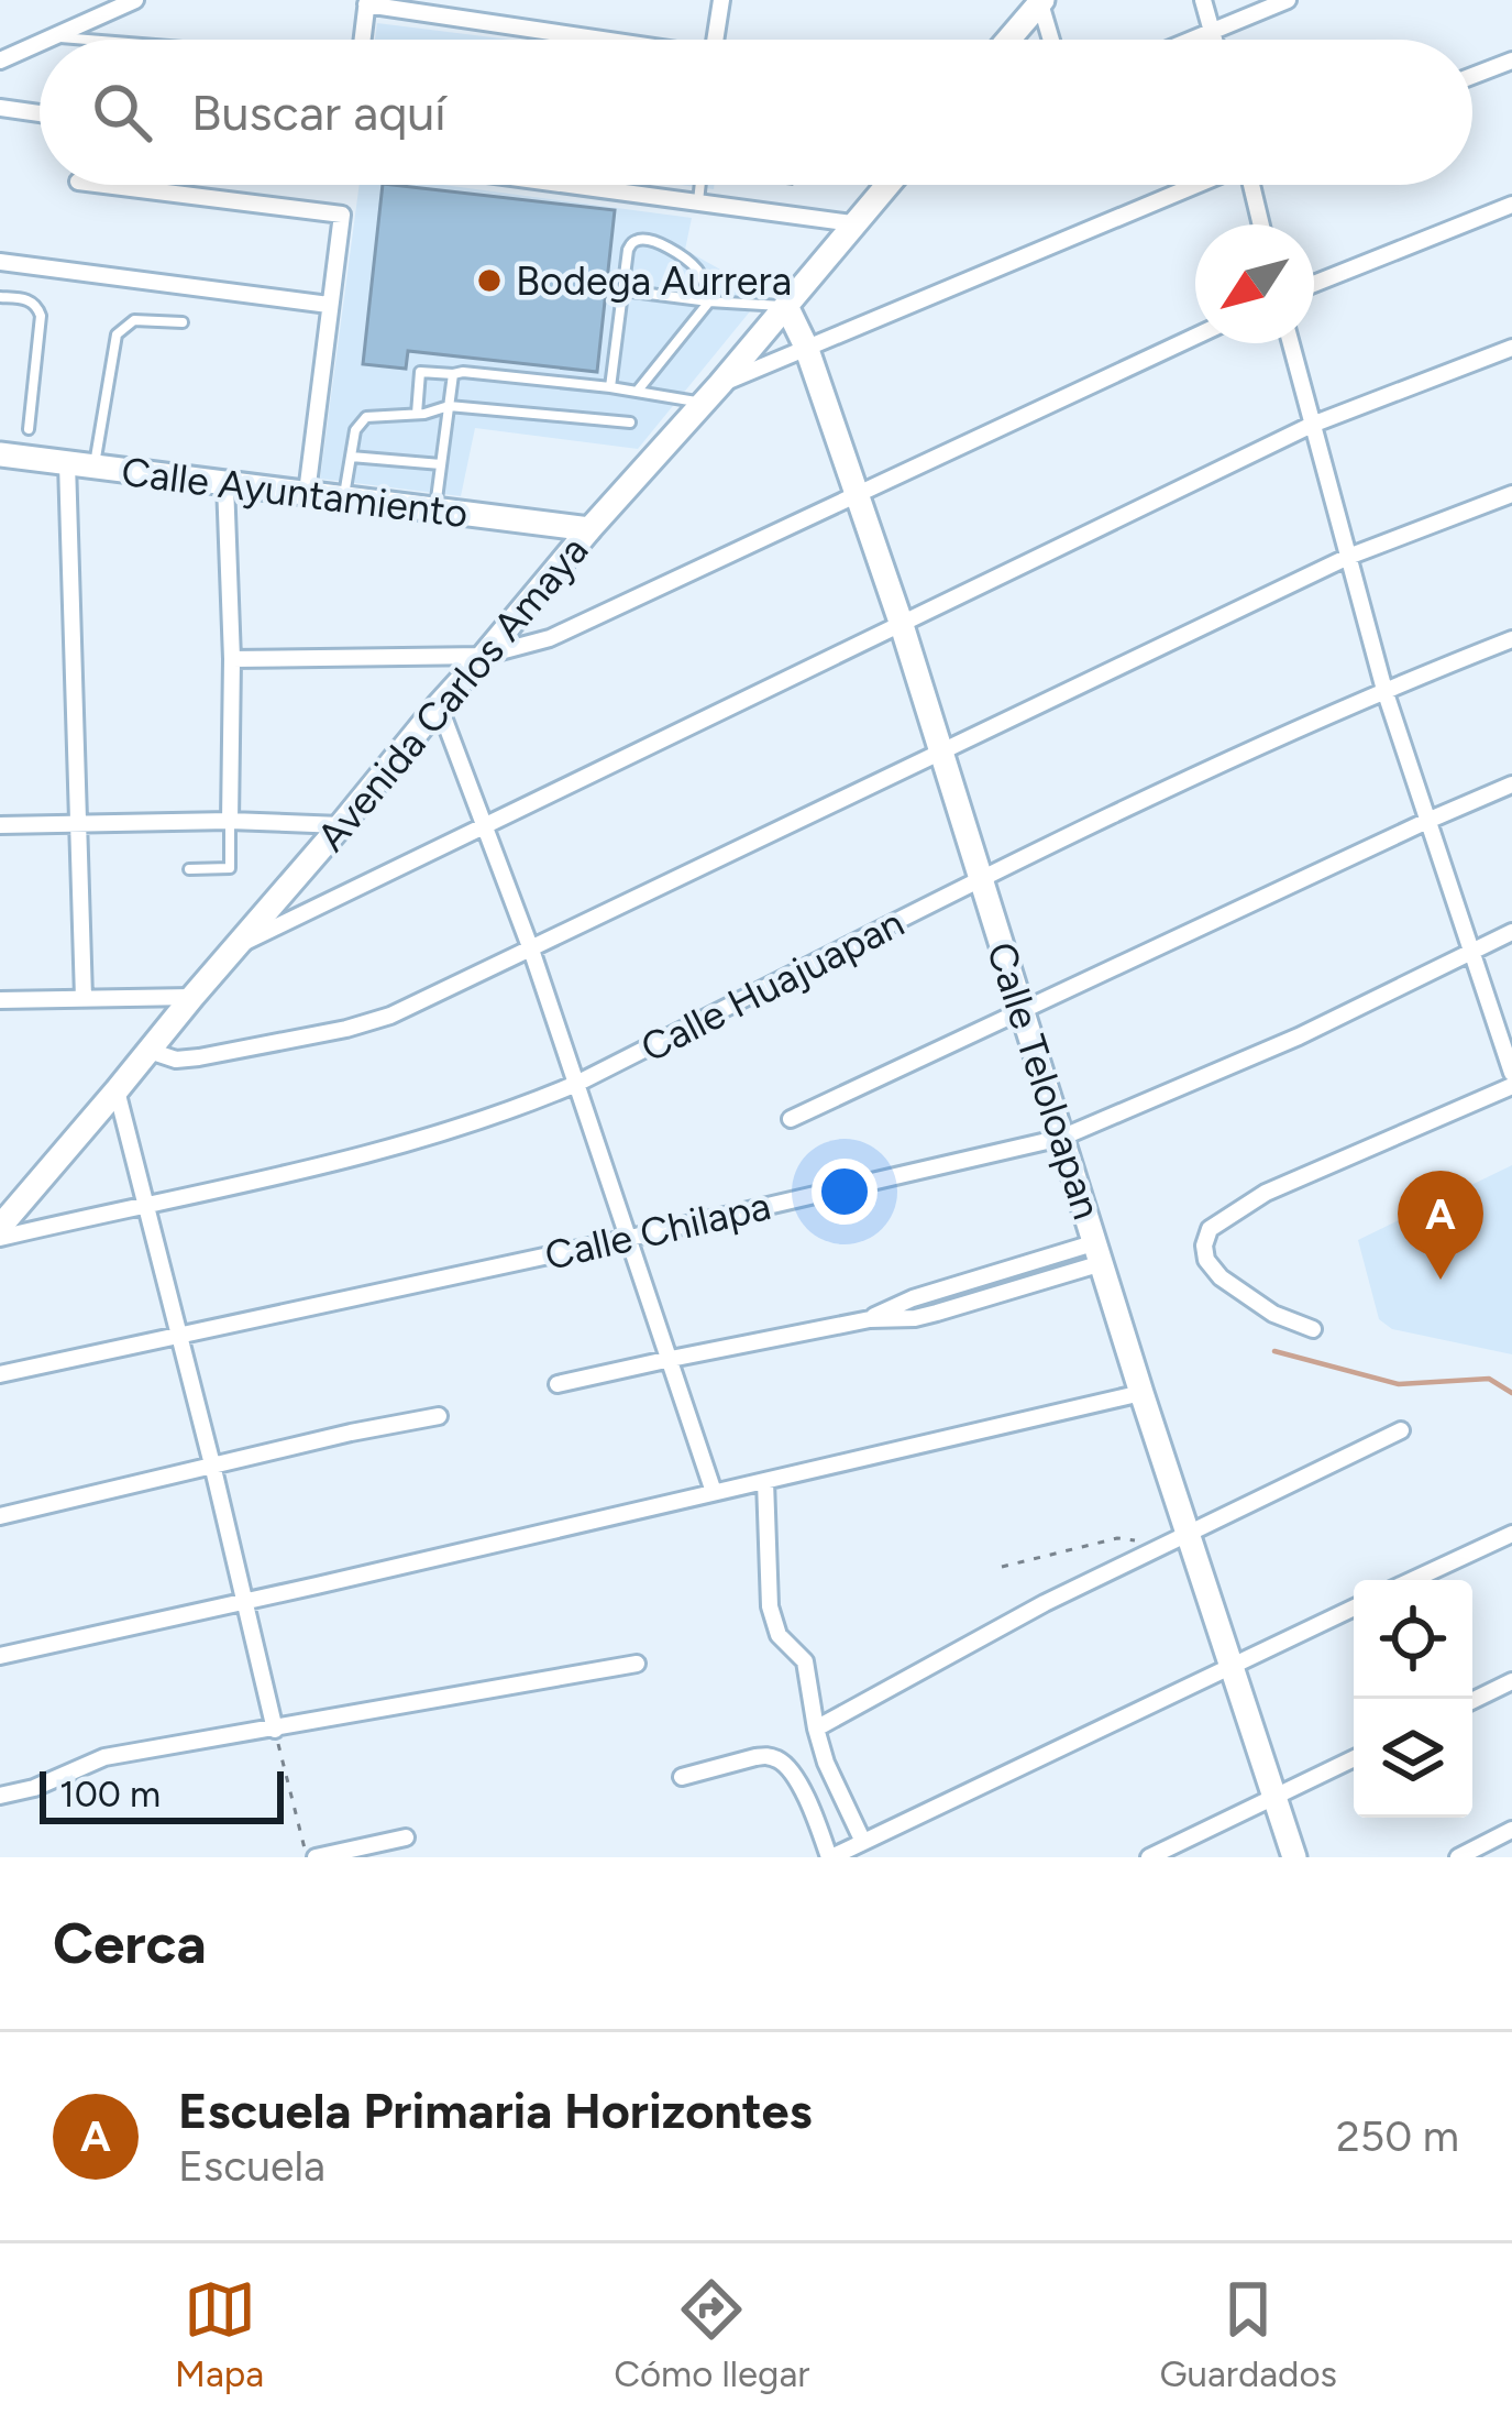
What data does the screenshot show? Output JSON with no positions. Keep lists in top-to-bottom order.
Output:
{
  "streets": {
    "main road": ["Calle Ayuntamiento", "Avenida Carlos Amaya", "Calle Teloloapan"],
    "street": ["Calle Huajuapan", "Calle Chilapa"]
  },
  "crossings": [
    ["Calle Ayuntamiento", "Avenida Carlos Amaya"],
    ["Avenida Carlos Amaya", "Calle Teloloapan"],
    ["Calle Huajuapan", "Calle Teloloapan"],
    ["Calle Teloloapan", "Calle Chilapa"]
  ],
  "places": ["Bodega Aurrera"],
  "scale_bar": "100 m",
  "north": "bottom left",
  "page": {
    "search": "Buscar aquí",
    "pins": "A",
    "scale": "100 m",
    "heading": "Cerca",
    "list": [
      {
        "mark": "A",
        "name": "Escuela Primaria Horizontes",
        "note": "Escuela",
        "value": "250 m"
      }
    ],
    "nav": ["Mapa", "Cómo llegar", "Guardados"]
  }
}
